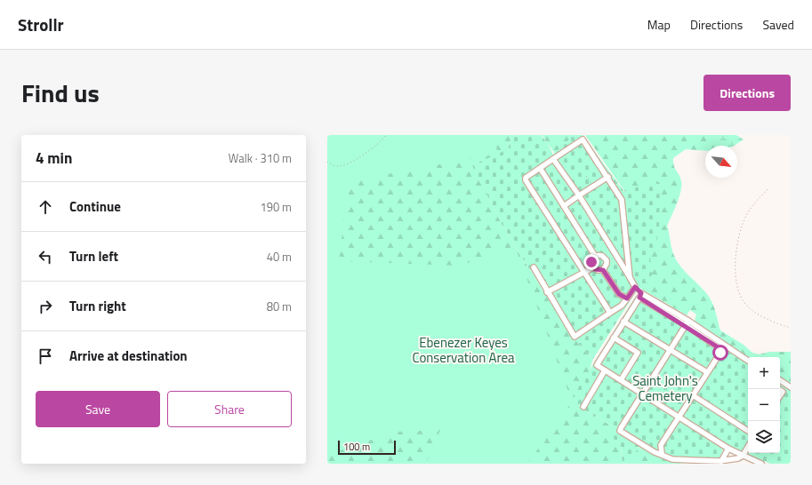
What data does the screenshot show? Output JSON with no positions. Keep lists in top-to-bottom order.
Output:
{
  "parks": ["Ebenezer Keyes Conservation Area", "Saint John's Cemetery"],
  "scale_bar": "100 m",
  "north": "bottom right",
  "page": {
    "header": "Strollr",
    "nav": ["Map", "Directions", "Saved"],
    "title": "Find us",
    "buttons": [
      "Directions",
      ["Save", "Share"]
    ],
    "heading": ["4 min", "Walk · 310 m"],
    "list": [
      ["Continue", "190 m"],
      ["Turn left", "40 m"],
      ["Turn right", "80 m"],
      "Arrive at destination"
    ],
    "map_buttons": ["+", "−"],
    "scale": "100 m"
  }
}
